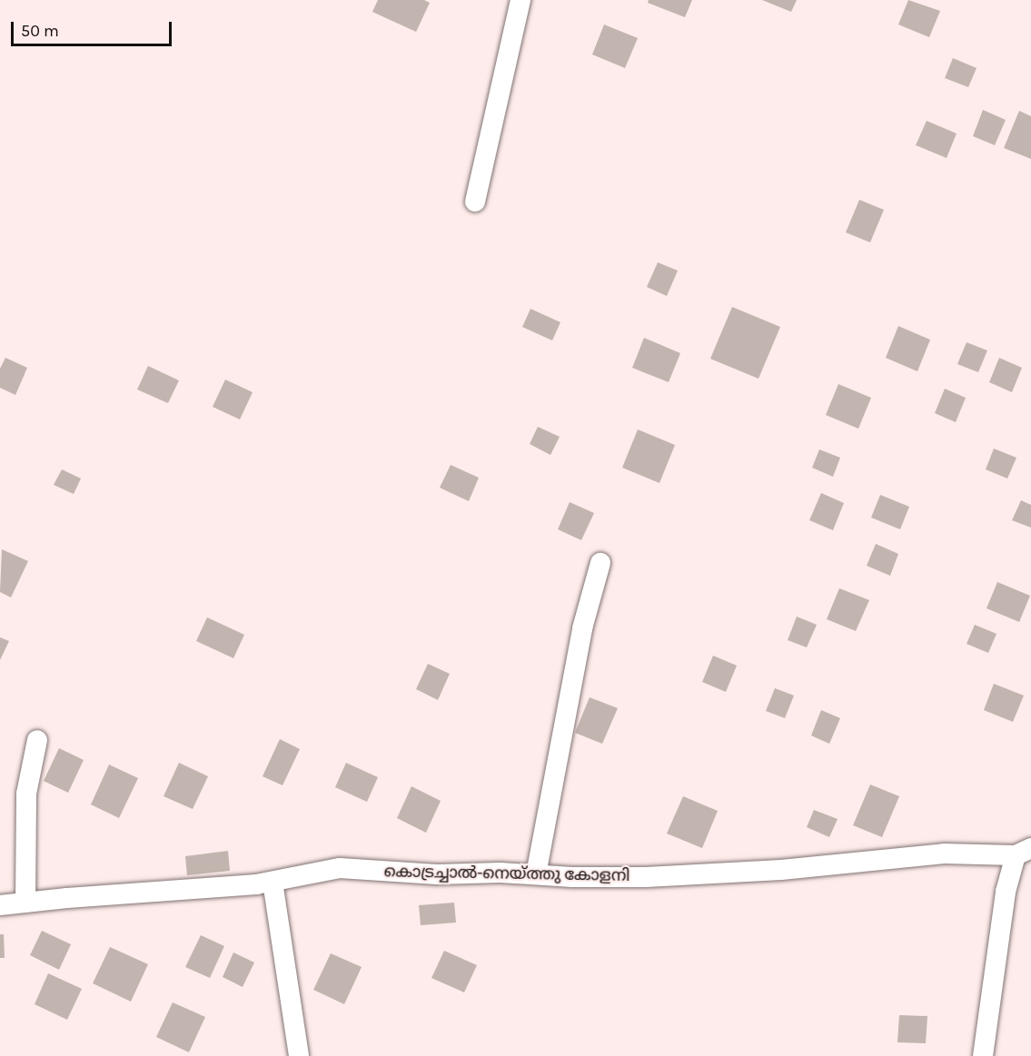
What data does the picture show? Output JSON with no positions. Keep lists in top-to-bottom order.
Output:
{
  "streets": {
    "street": ["കൊട്രച്ചാൽ-നെയ്ത്തു കോളനി"]
  },
  "scale_bar": "50 m"
}
